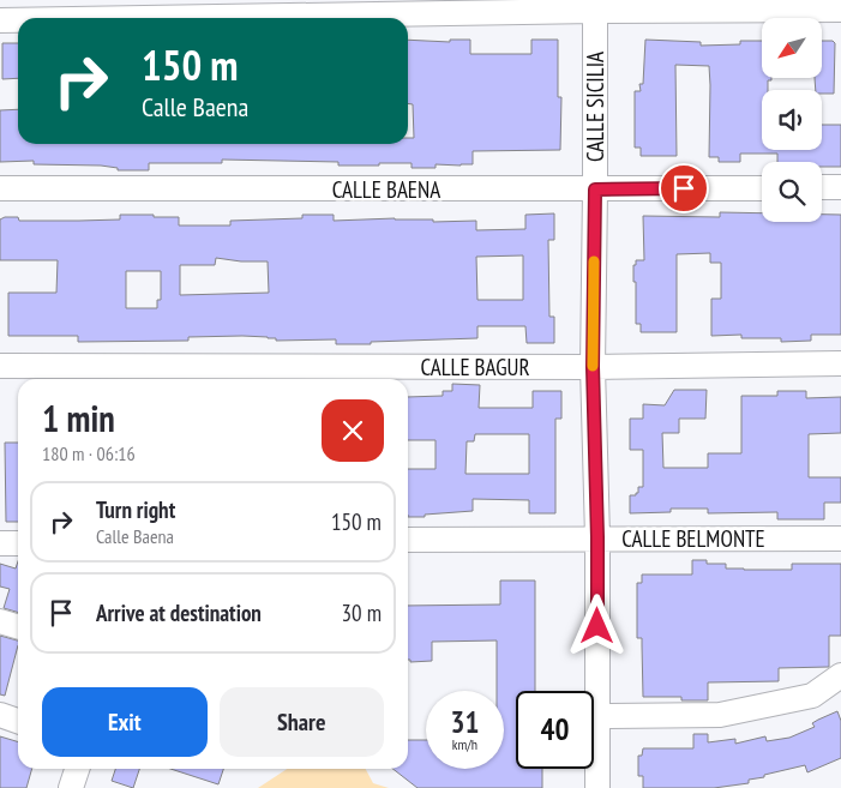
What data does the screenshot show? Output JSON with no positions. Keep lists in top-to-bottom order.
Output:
{
  "streets": {
    "street": [
      "CALLE SICILIA",
      "CALLE BAENA",
      "CALLE BAGUR",
      "CALLE BELMONTE"
    ]
  },
  "crossings": [
    ["CALLE SICILIA", "CALLE BAENA"],
    ["CALLE SICILIA", "CALLE BAGUR"],
    ["CALLE SICILIA", "CALLE BELMONTE"]
  ],
  "north": "bottom left",
  "page": {
    "turn": ["150 m", "Calle Baena"],
    "heading": ["1 min", "180 m · 06:16"],
    "list": [
      {
        "name": "Turn right",
        "note": "Calle Baena",
        "value": "150 m"
      },
      {
        "name": "Arrive at destination",
        "value": "30 m"
      }
    ],
    "buttons": ["Exit", "Share"],
    "speed": "31 km/h",
    "limit": "40"
  }
}
